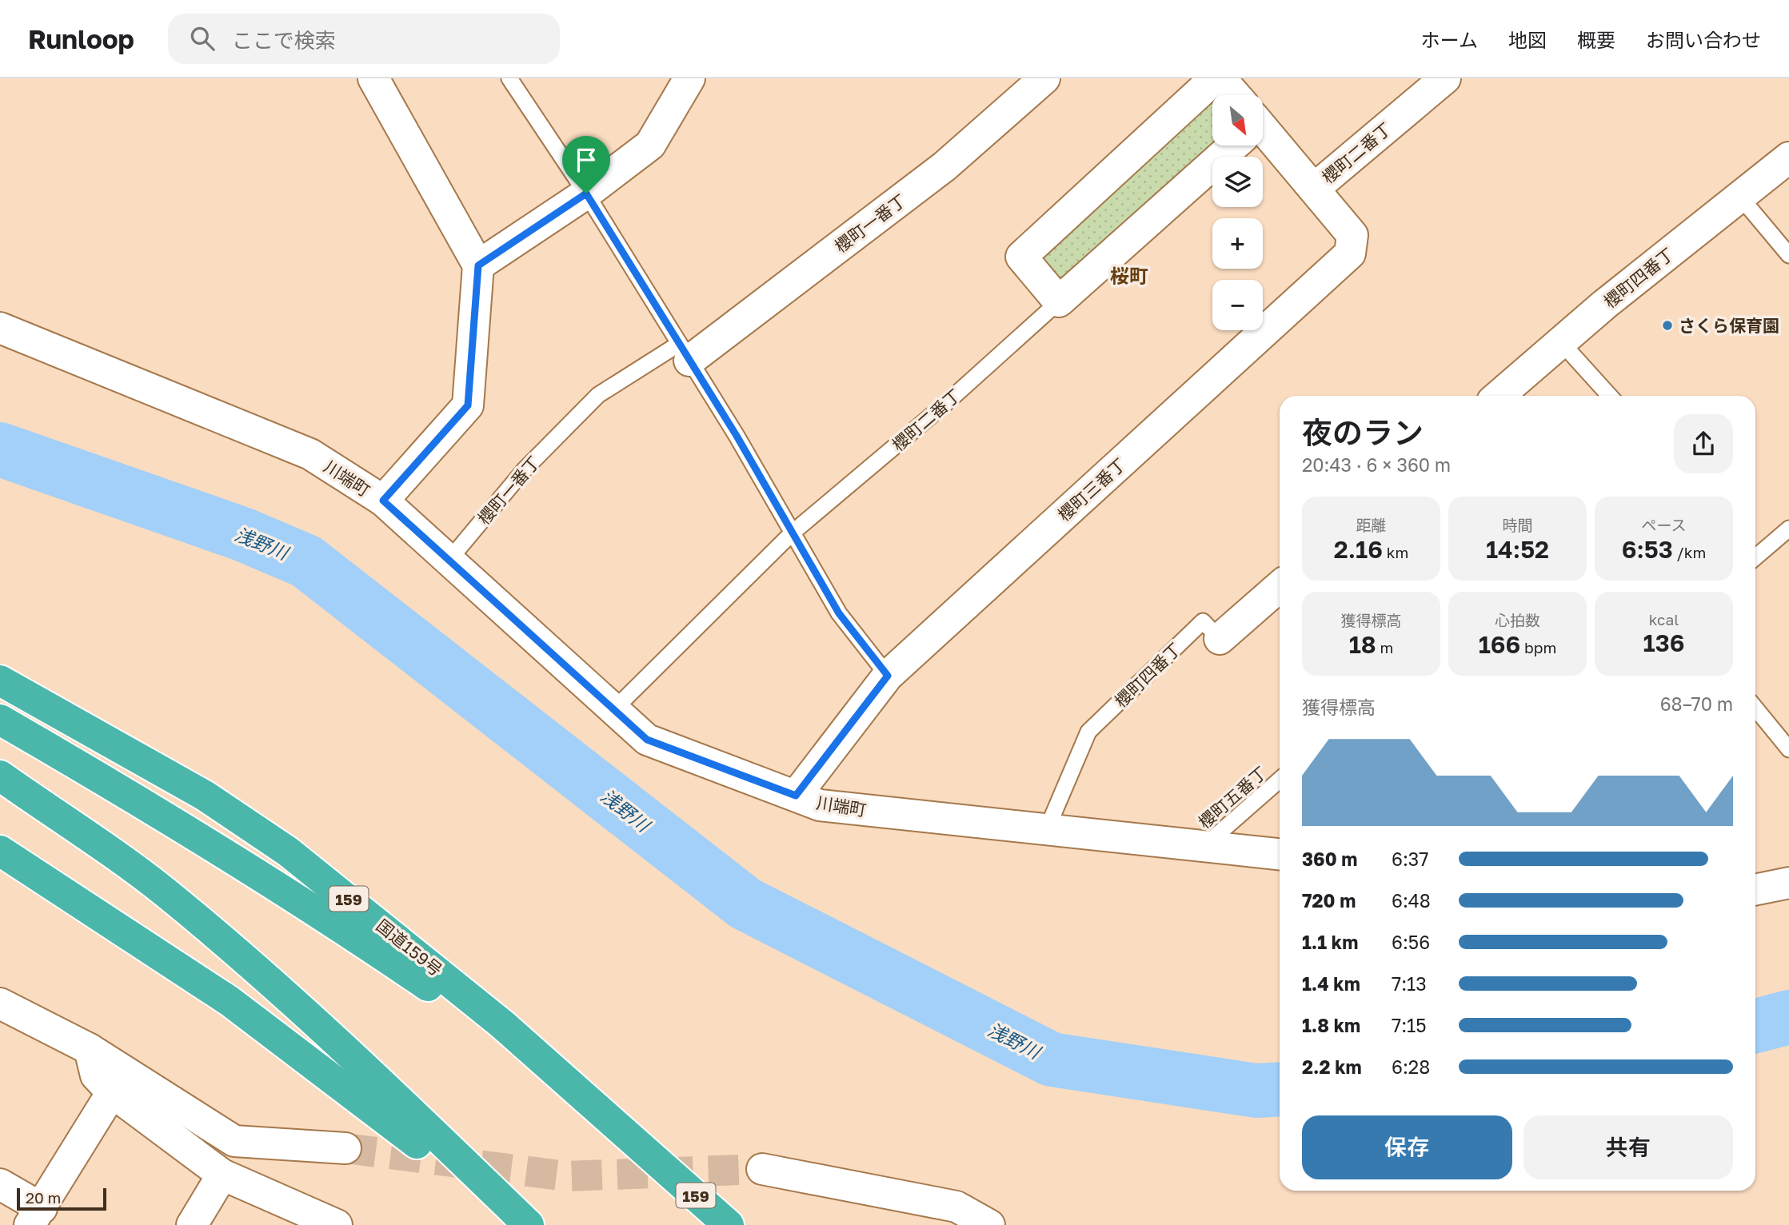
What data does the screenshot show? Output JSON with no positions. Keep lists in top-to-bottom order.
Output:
{
  "streets": {
    "highway": ["159", "国道159号"],
    "street": [
      "櫻町二番丁",
      "櫻町一番丁",
      "櫻町四番丁",
      "川端町",
      "櫻町三番丁"
    ],
    "lane": ["櫻町五番丁"]
  },
  "crossings": [
    ["櫻町二番丁", "川端町"],
    ["櫻町二番丁", "櫻町三番丁"],
    ["櫻町一番丁", "川端町"],
    ["櫻町四番丁", "川端町"],
    ["川端町", "櫻町三番丁"],
    ["川端町", "櫻町五番丁"],
    ["159", "国道159号"]
  ],
  "districts": ["桜町"],
  "water": ["浅野川"],
  "places": ["さくら保育園"],
  "scale_bar": "20 m",
  "north": "bottom right",
  "page": {
    "header": "Runloop",
    "search": "ここで検索",
    "nav": [
      "ホーム",
      "地図",
      "概要",
      "お問い合わせ"
    ],
    "map_buttons": ["+", "−"],
    "heading": ["夜のラン", "20:43 · 6 × 360 m"],
    "stats": [
      ["距離", "2.16 km"],
      ["時間", "14:52"],
      ["ペース", "6:53 /km"],
      ["獲得標高", "18 m"],
      ["心拍数", "166 bpm"],
      ["kcal", "136"]
    ],
    "chart": ["獲得標高", "68–70 m"],
    "list": [
      {
        "name": "360 m",
        "note": "6:37"
      },
      {
        "name": "720 m",
        "note": "6:48"
      },
      {
        "name": "1.1 km",
        "note": "6:56"
      },
      {
        "name": "1.4 km",
        "note": "7:13"
      },
      {
        "name": "1.8 km",
        "note": "7:15"
      },
      {
        "name": "2.2 km",
        "note": "6:28"
      }
    ],
    "buttons": ["保存", "共有"],
    "scale": "20 m"
  }
}
